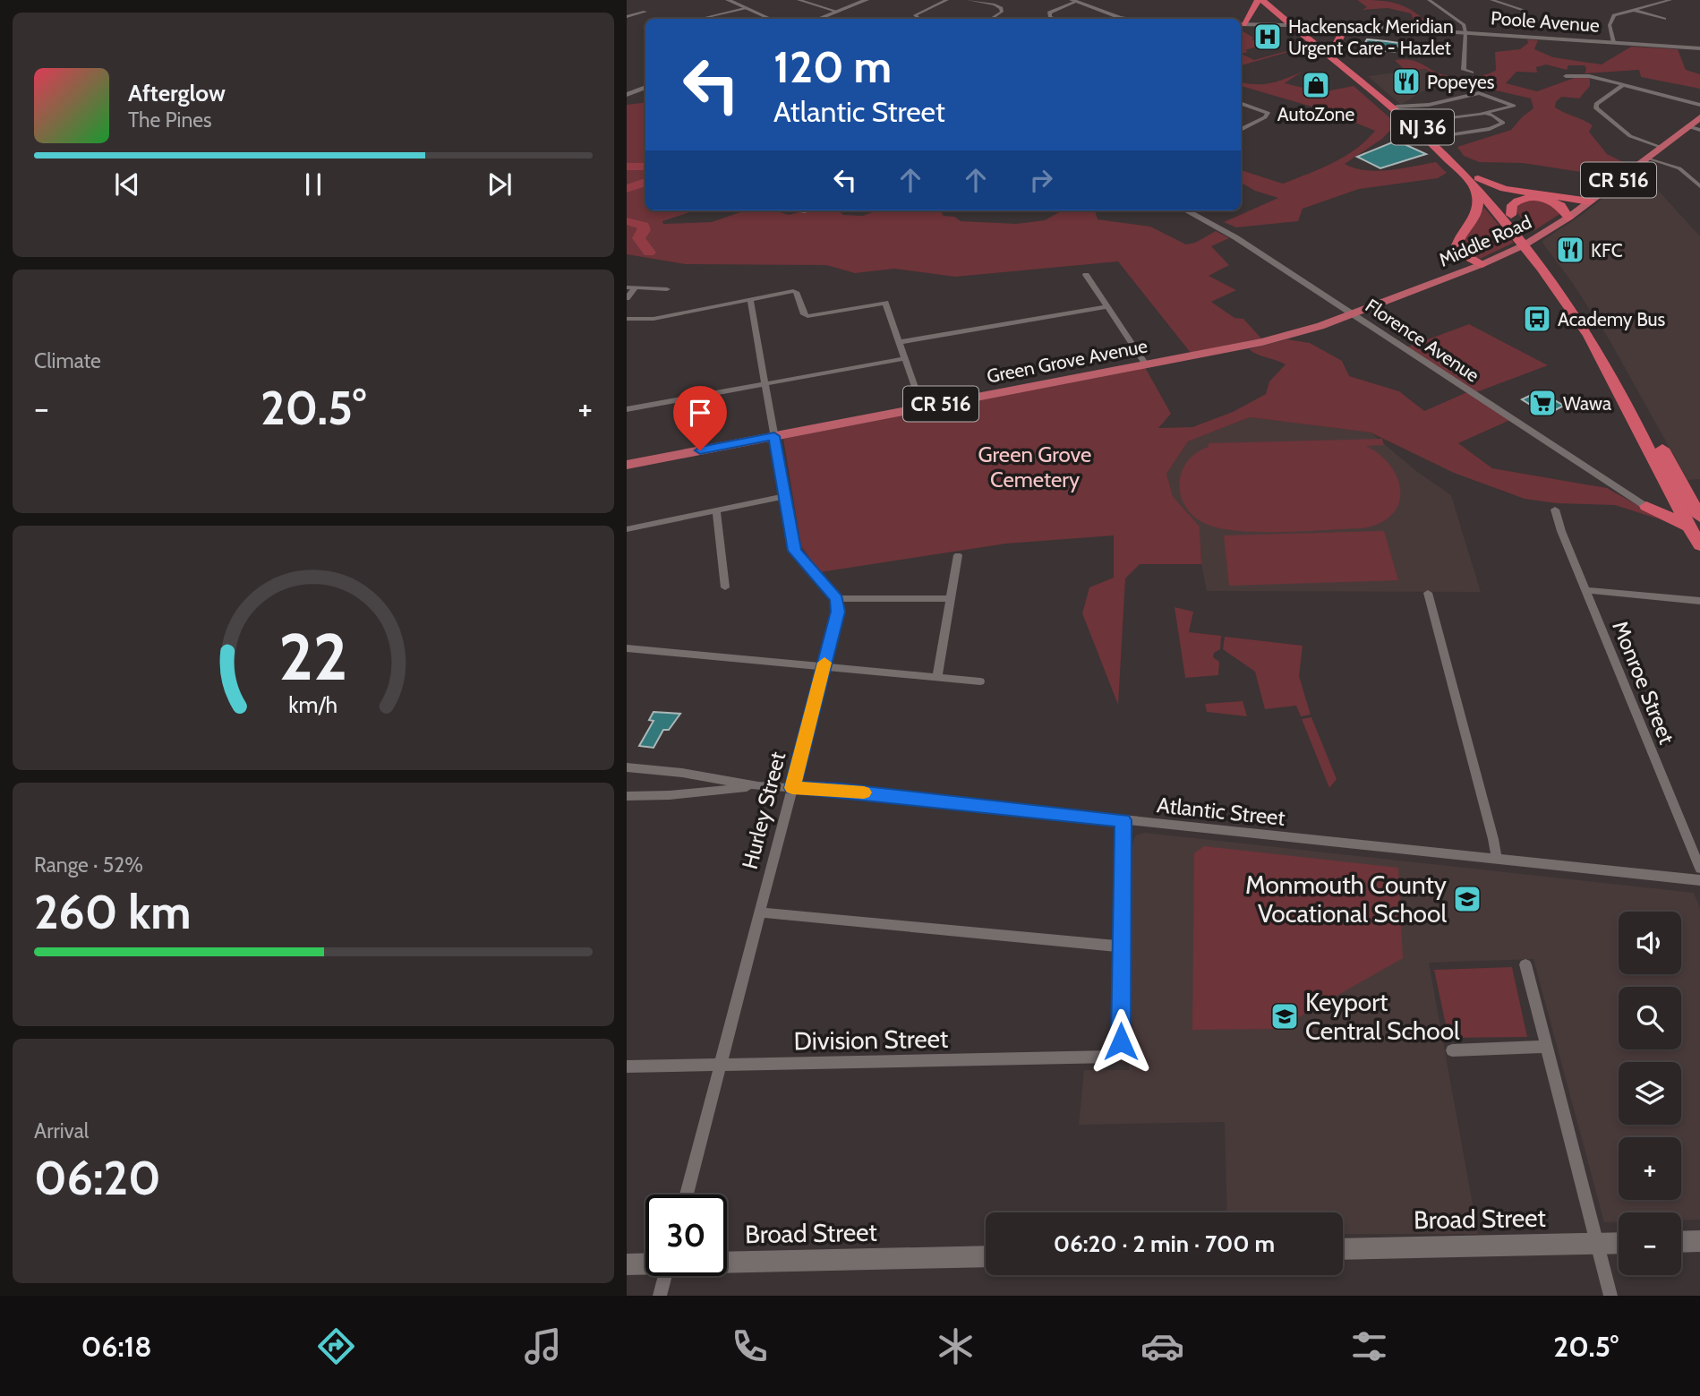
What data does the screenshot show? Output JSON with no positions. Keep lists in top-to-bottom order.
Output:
{
  "streets": {
    "highway": ["NJ 36"],
    "main road": [
      "CR 516",
      "Middle Road",
      "Green Grove Avenue",
      "Broad Street"
    ],
    "street": [
      "Poole Avenue",
      "Florence Avenue",
      "Monroe Street",
      "Hurley Street",
      "Atlantic Street",
      "Division Street"
    ]
  },
  "crossings": [
    ["Poole Avenue", "NJ 36"],
    ["NJ 36", "Middle Road"],
    ["Middle Road", "Florence Avenue"],
    ["Middle Road", "Green Grove Avenue"],
    ["Hurley Street", "Atlantic Street"],
    ["Hurley Street", "Division Street"]
  ],
  "parks": ["Green Grove Cemetery"],
  "places": {
    "hospital": ["Hackensack Meridian Urgent Care - Hazlet"],
    "restaurant": ["Popeyes", "KFC"],
    "shop": ["AutoZone"],
    "bus stop": ["Academy Bus"],
    "supermarket": ["Wawa"],
    "school or university": ["Monmouth County Vocational School", "Keyport Central School"]
  },
  "page": {
    "turn": ["120 m", "Atlantic Street"],
    "song": ["Afterglow", "The Pines"],
    "tile": [
      "Climate",
      ["Range · 52%", "260 km"],
      ["Arrival", "06:20"]
    ],
    "heat": ["−", "20.5°", "+"],
    "map_buttons": ["+", "−"],
    "limit": "30",
    "trip": "06:20 · 2 min · 700 m",
    "tabs": ["06:18", "20.5°"],
    "gauge": ["22", "km/h"]
  }
}
